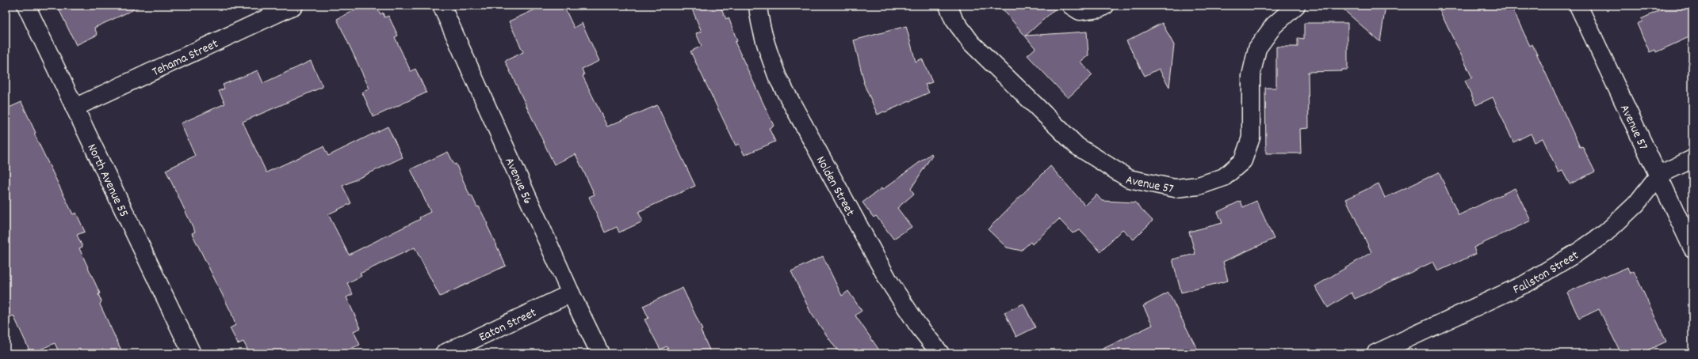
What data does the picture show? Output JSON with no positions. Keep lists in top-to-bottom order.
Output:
{
  "streets": {
    "street": [
      "Tehama Street",
      "Avenue 57",
      "North Avenue 55",
      "Avenue 56",
      "Nolden Street",
      "Fallston Street",
      "Eaton Street"
    ]
  },
  "crossings": [
    ["Tehama Street", "North Avenue 55"],
    ["Avenue 57", "Fallston Street"],
    ["Avenue 56", "Eaton Street"]
  ]
}
